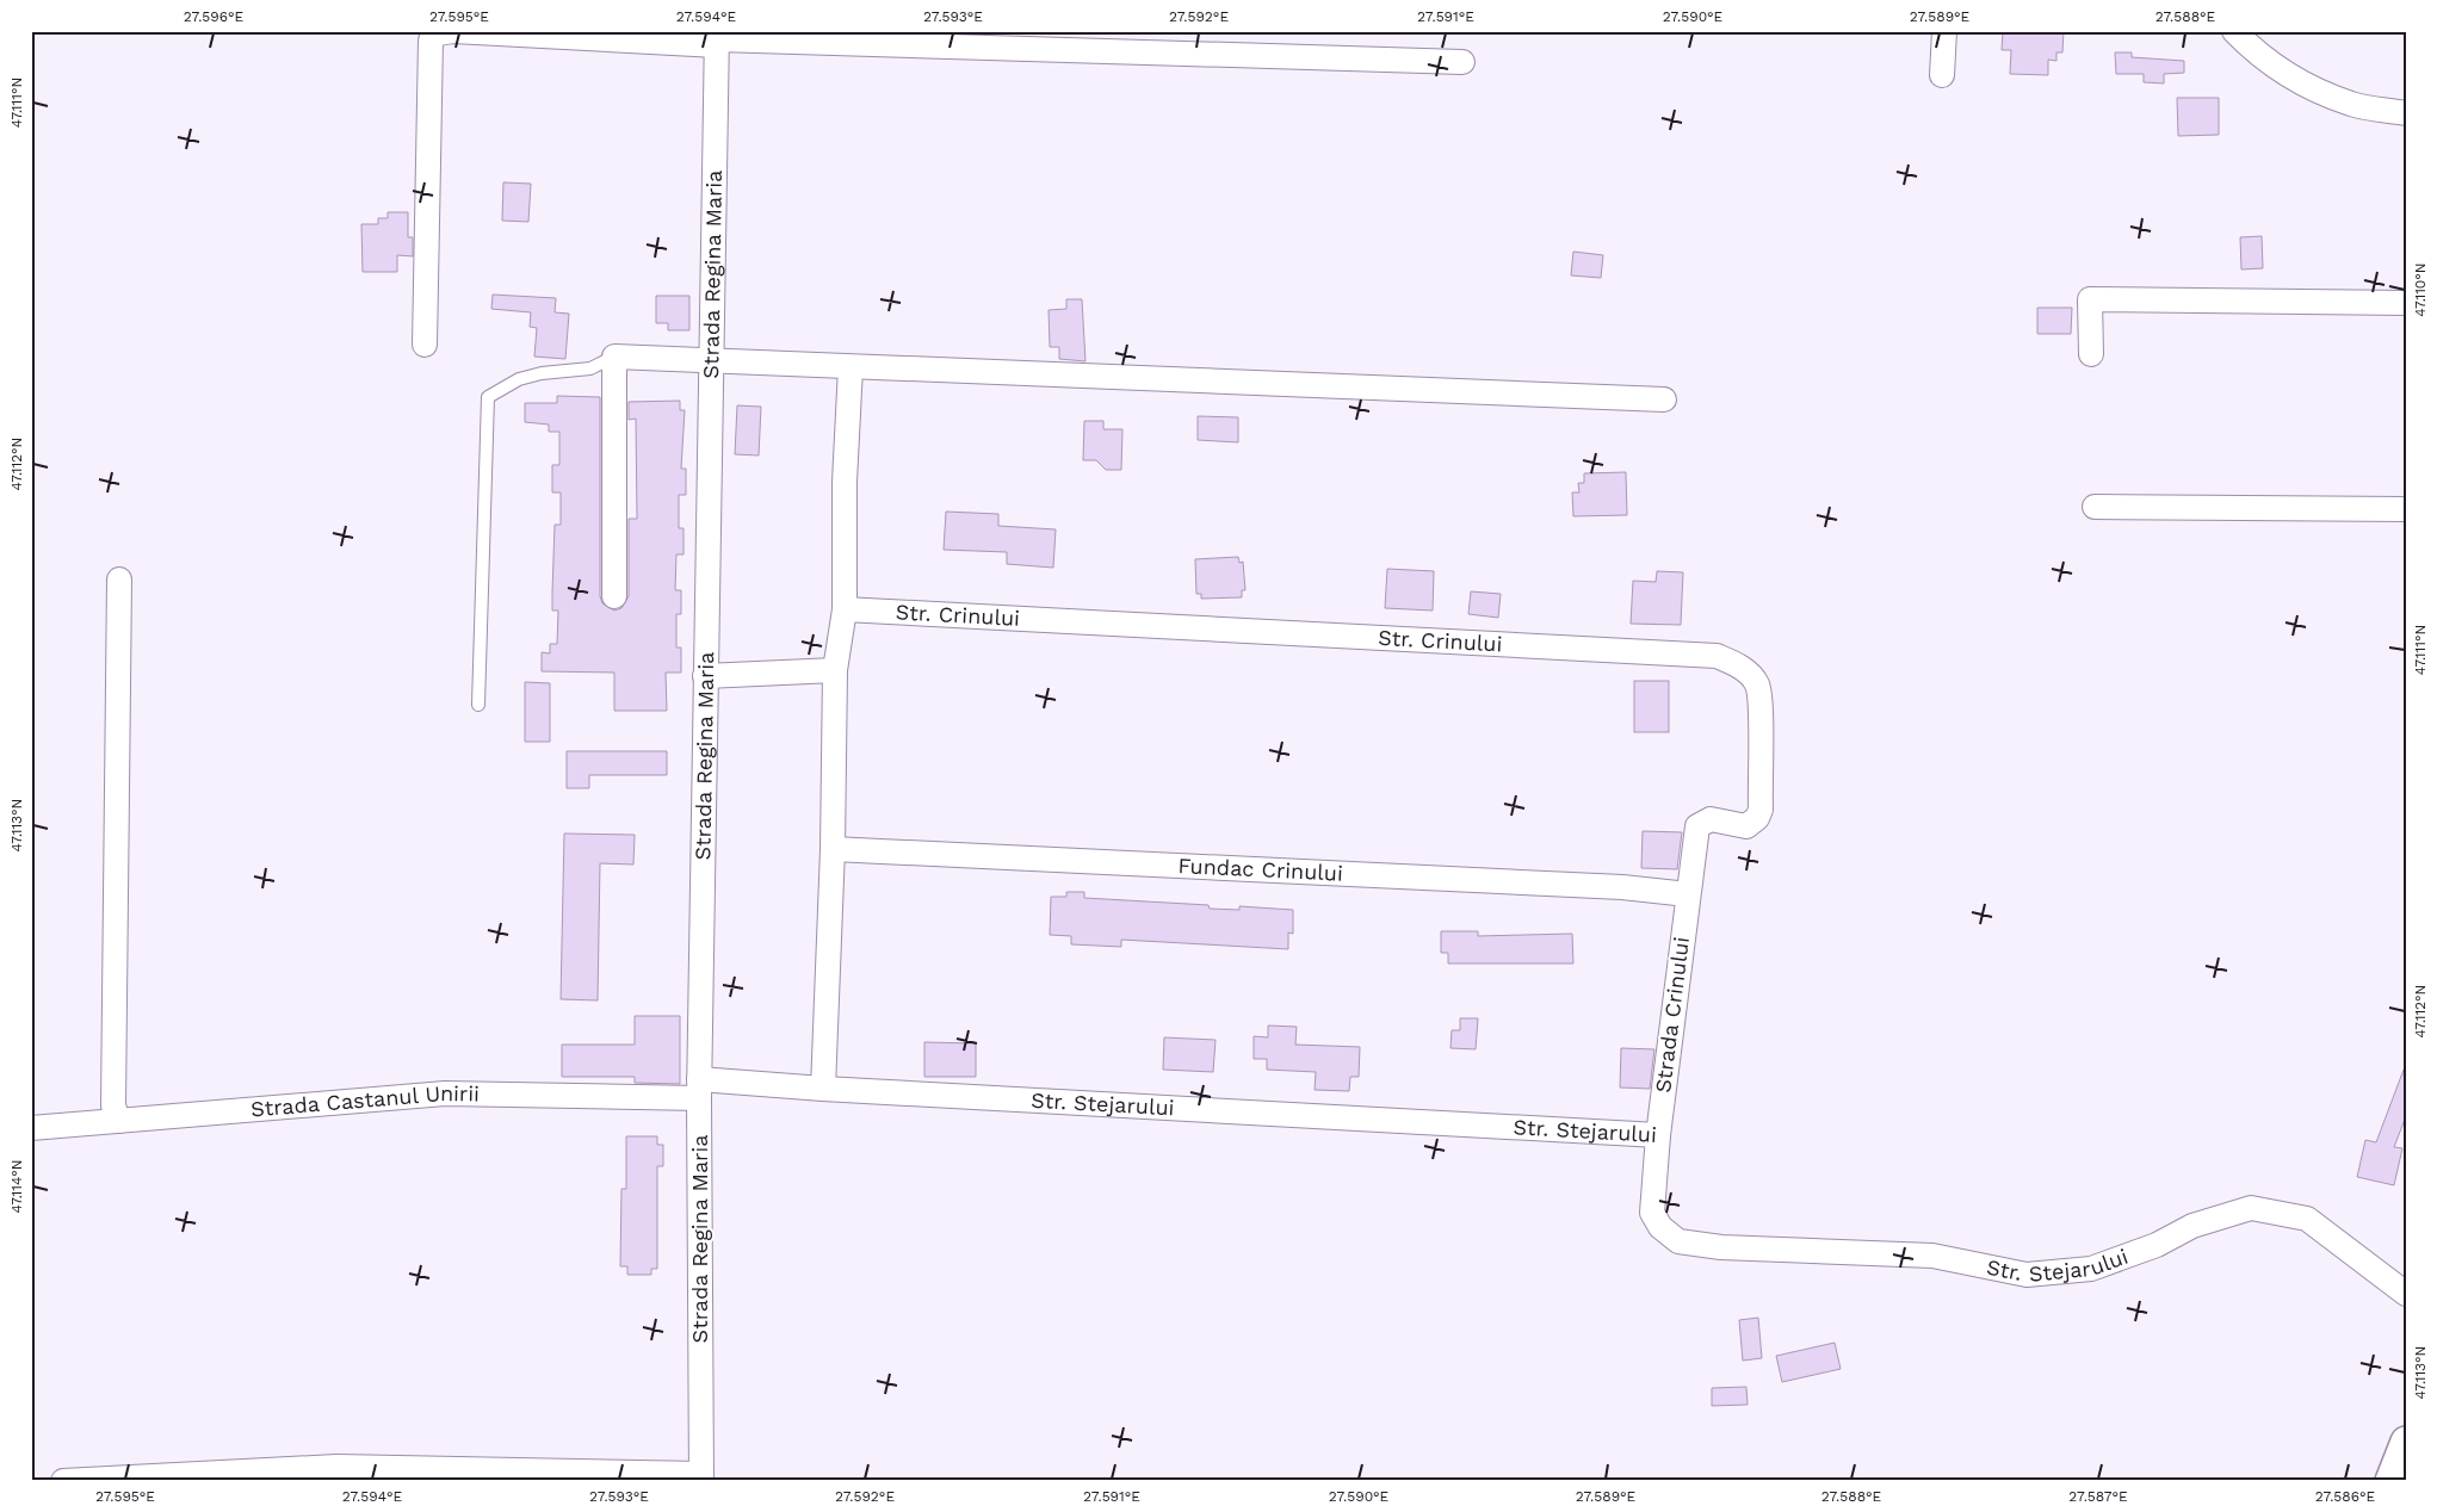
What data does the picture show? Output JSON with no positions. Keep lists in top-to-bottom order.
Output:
{
  "streets": {
    "street": [
      "Strada Regina Maria",
      "Str. Crinului",
      "Fundac Crinului",
      "Strada Crinului",
      "Strada Castanul Unirii",
      "Str. Stejarului"
    ]
  },
  "crossings": [
    ["Strada Regina Maria", "Strada Castanul Unirii"],
    ["Strada Regina Maria", "Str. Stejarului"],
    ["Str. Crinului", "Fundac Crinului"],
    ["Str. Crinului", "Strada Crinului"],
    ["Fundac Crinului", "Strada Crinului"],
    ["Strada Crinului", "Str. Stejarului"],
    ["Strada Castanul Unirii", "Str. Stejarului"]
  ],
  "coordinates": [
    "27.596°E",
    "27.595°E",
    "27.594°E",
    "27.593°E",
    "27.592°E",
    "27.591°E",
    "27.590°E",
    "27.589°E",
    "27.588°E",
    "47.111°N",
    "47.110°N",
    "47.112°N",
    "47.113°N",
    "47.114°N",
    "27.587°E",
    "27.586°E"
  ]
}
